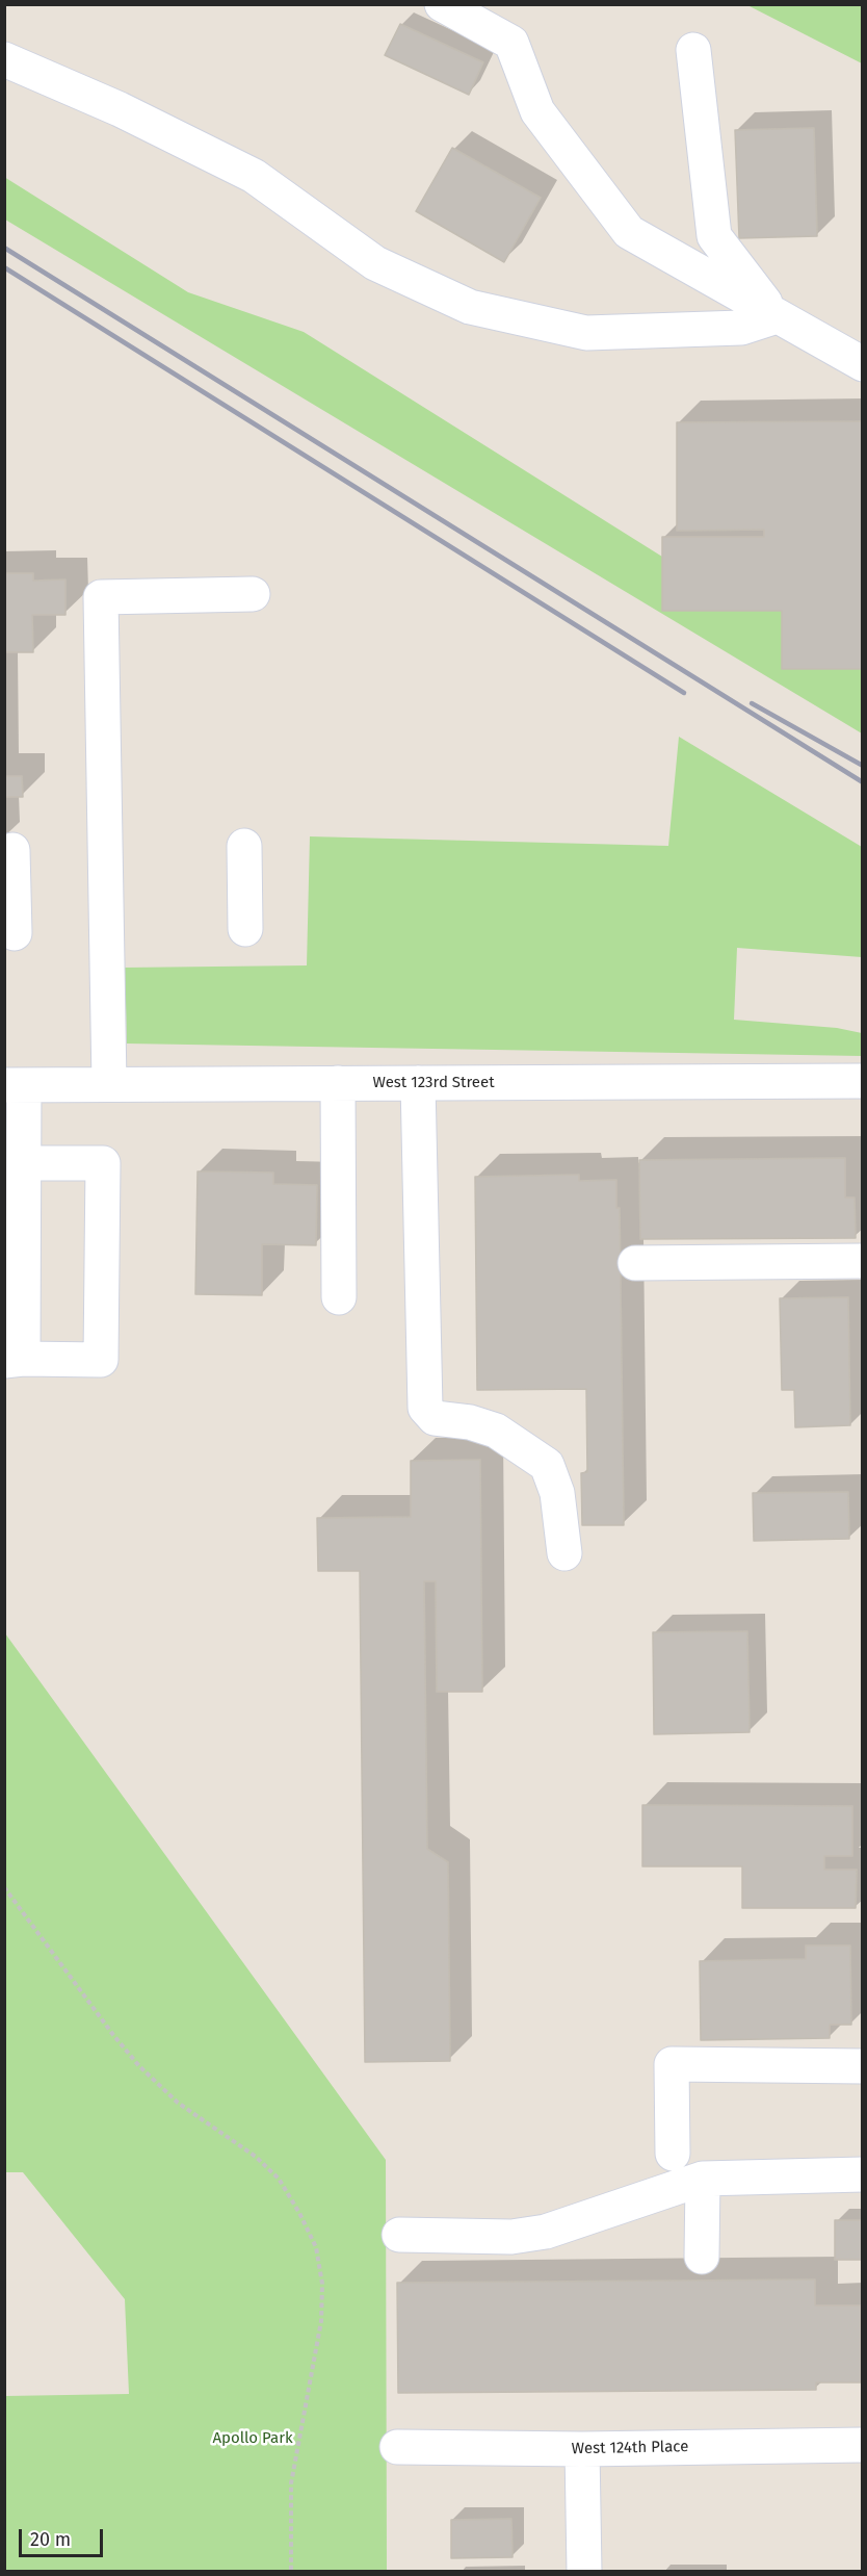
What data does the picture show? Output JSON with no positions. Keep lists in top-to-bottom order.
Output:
{
  "streets": {
    "street": ["West 123rd Street", "West 124th Place"]
  },
  "parks": ["Apollo Park"],
  "scale_bar": "20 m"
}
